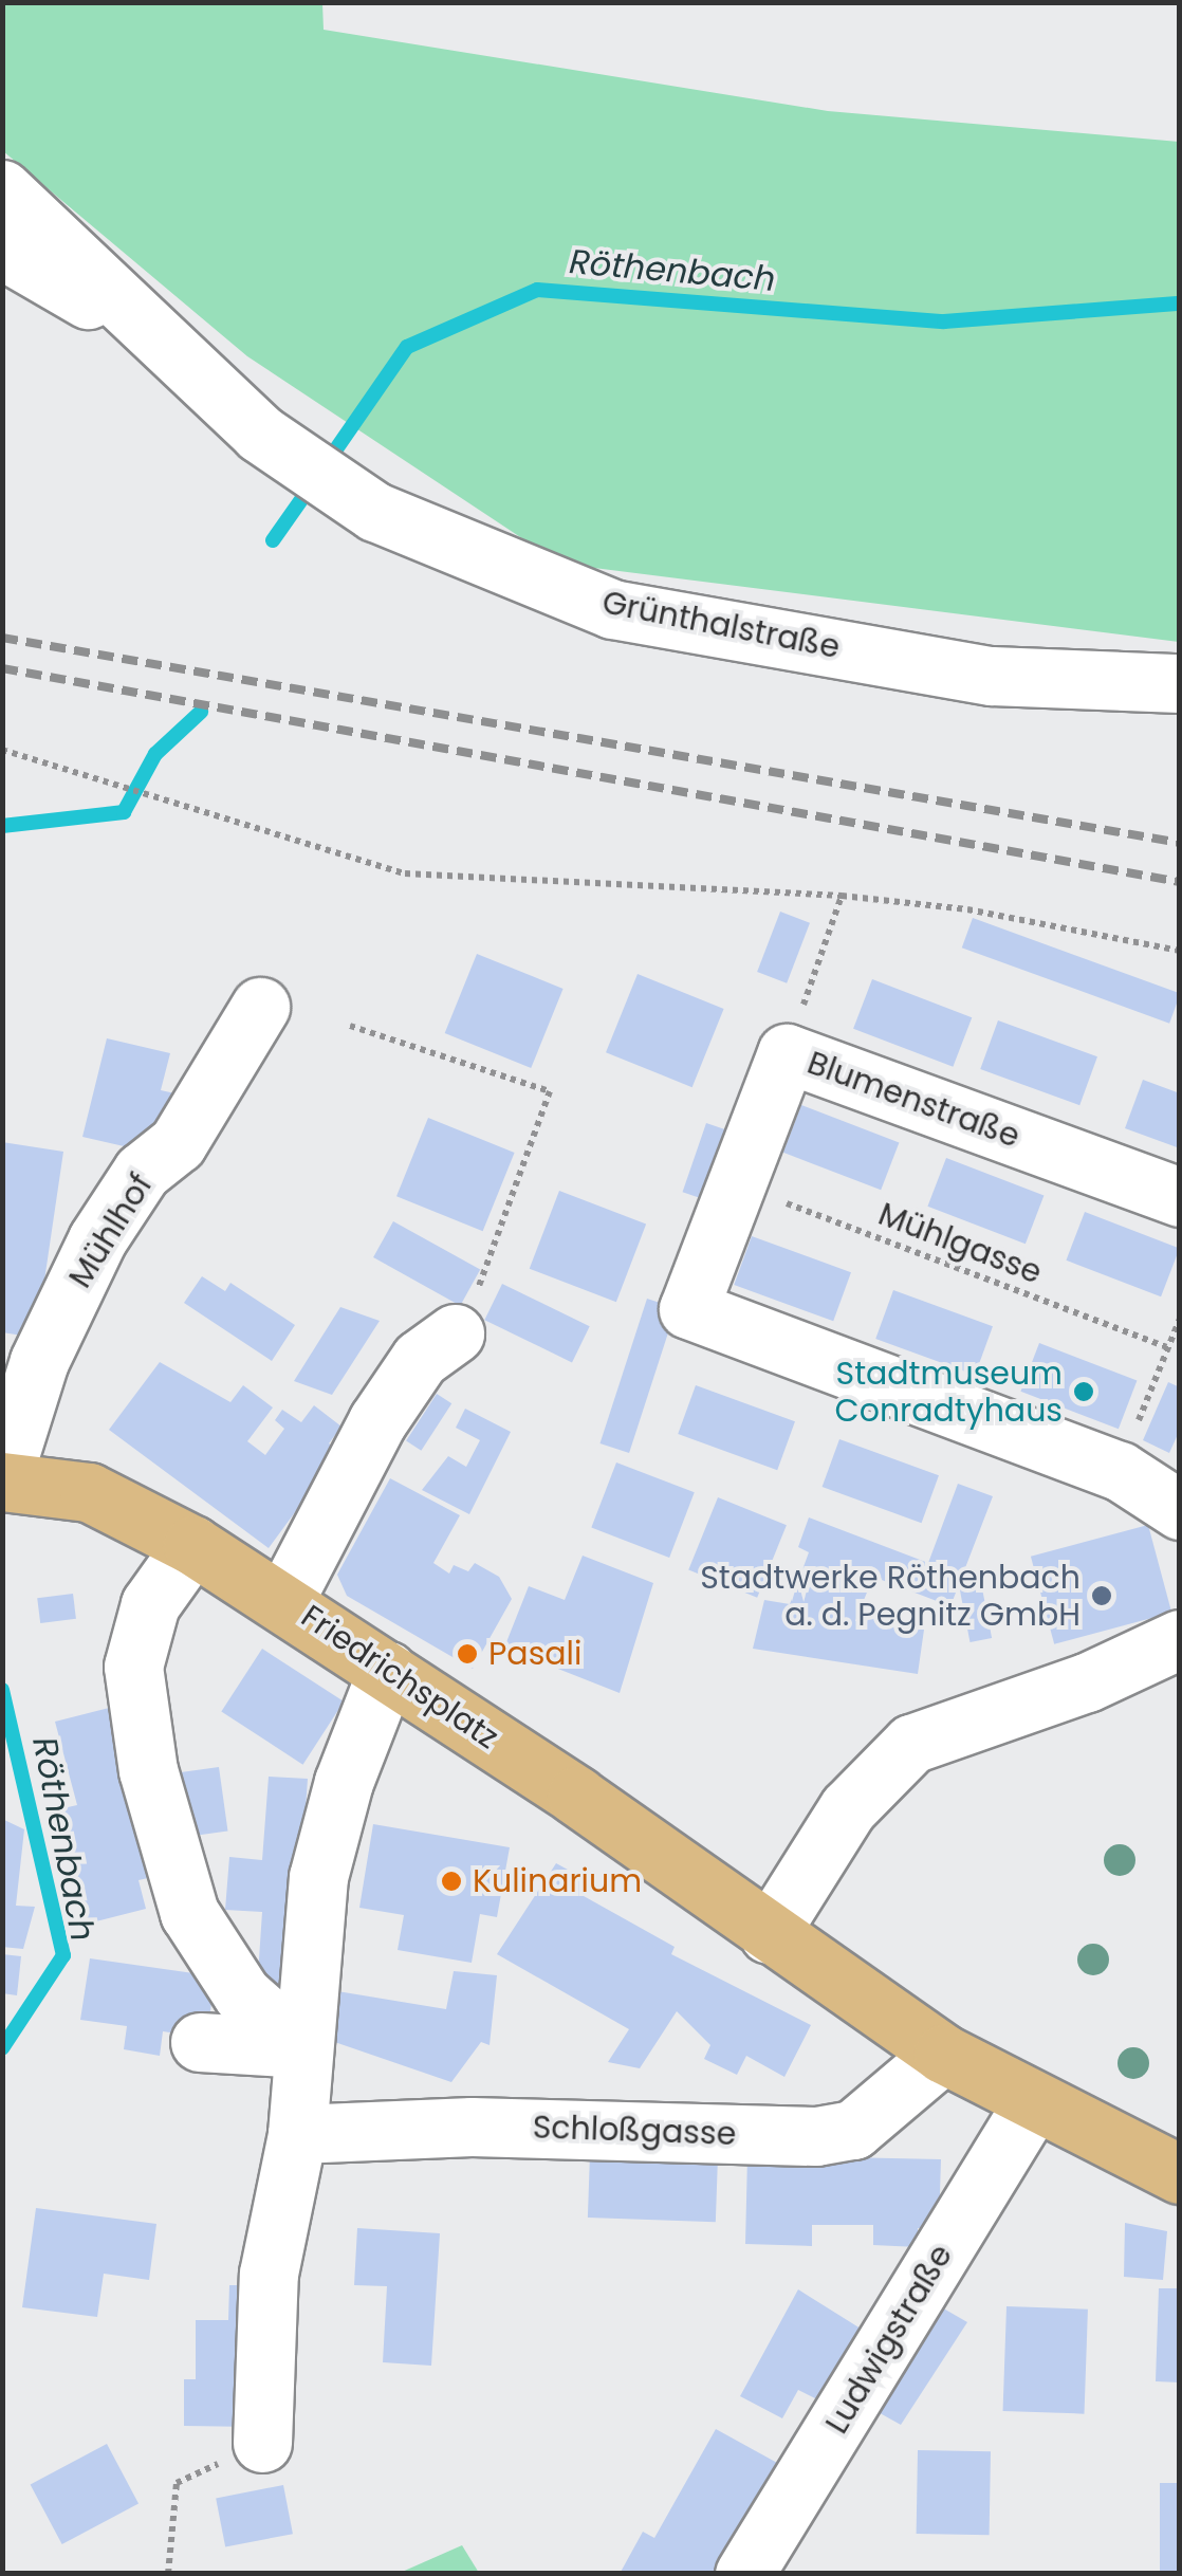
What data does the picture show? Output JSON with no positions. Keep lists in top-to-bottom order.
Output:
{
  "streets": {
    "main road": ["Friedrichsplatz"],
    "street": [
      "Grünthalstraße",
      "Blumenstraße",
      "Mühlhof",
      "Schloßgasse",
      "Ludwigstraße"
    ],
    "path": ["Mühlgasse"]
  },
  "crossings": [
    ["Blumenstraße", "Mühlgasse"],
    ["Mühlhof", "Friedrichsplatz"],
    ["Friedrichsplatz", "Schloßgasse"],
    ["Friedrichsplatz", "Ludwigstraße"]
  ],
  "water": ["Röthenbach"],
  "places": [
    "Stadtmuseum Conradtyhaus",
    "Stadtwerke Röthenbach a. d. Pegnitz GmbH",
    "Pasali",
    "Kulinarium"
  ]
}
